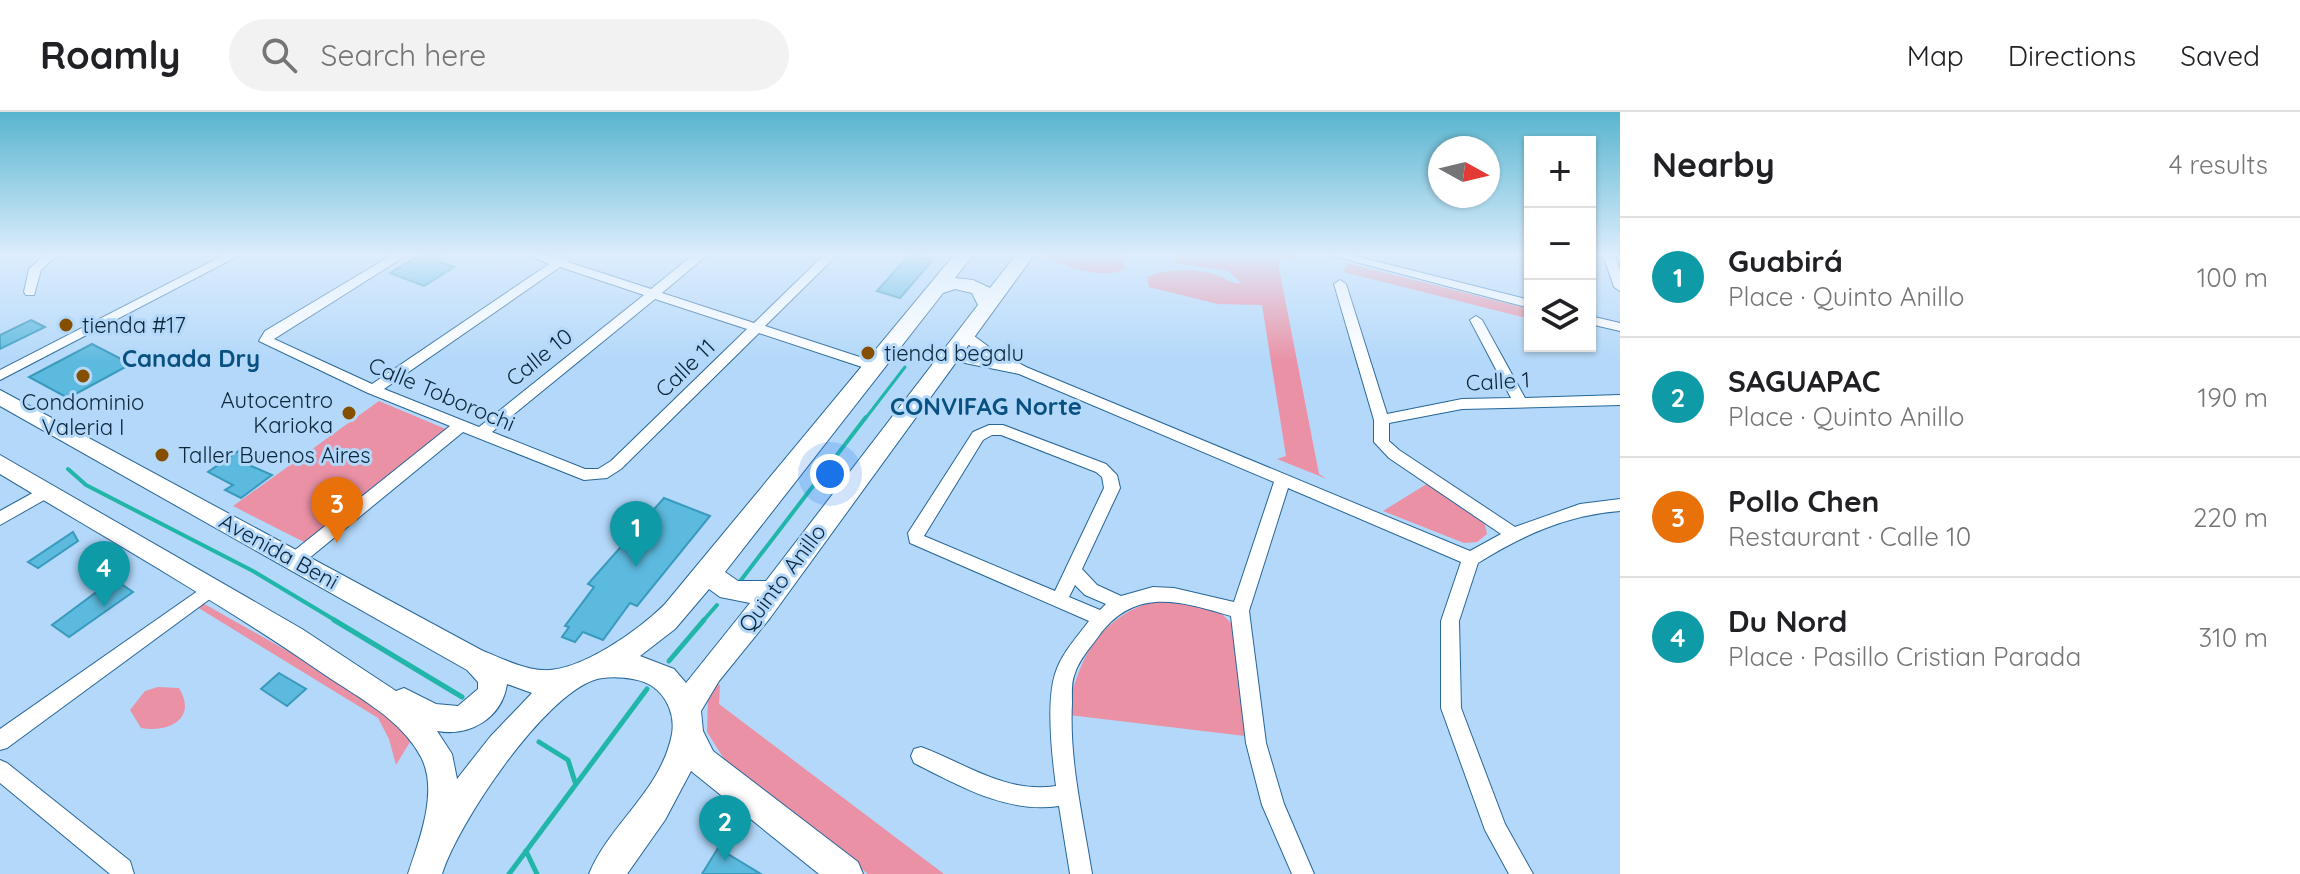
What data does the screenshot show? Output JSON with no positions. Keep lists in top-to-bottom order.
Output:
{
  "streets": {
    "main road": ["Avenida Beni", "Quinto Anillo"],
    "street": [
      "Calle 10",
      "Calle 11",
      "Calle 1",
      "Calle Toborochi"
    ]
  },
  "crossings": [
    ["Calle 10", "Calle Toborochi"],
    ["Calle 11", "Calle Toborochi"]
  ],
  "districts": ["Canada Dry", "CONVIFAG Norte"],
  "places": [
    "tienda #17",
    "tienda begalu",
    "Condominio Valeria I",
    "Autocentro Karioka",
    "Taller Buenos Aires"
  ],
  "north": "right",
  "page": {
    "header": "Roamly",
    "search": "Search here",
    "nav": ["Map", "Directions", "Saved"],
    "heading": ["Nearby", "4 results"],
    "map_buttons": ["+", "−"],
    "list": [
      {
        "mark": "1",
        "name": "Guabirá",
        "note": "Place · Quinto Anillo",
        "value": "100 m"
      },
      {
        "mark": "2",
        "name": "SAGUAPAC",
        "note": "Place · Quinto Anillo",
        "value": "190 m"
      },
      {
        "mark": "3",
        "name": "Pollo Chen",
        "note": "Restaurant · Calle 10",
        "value": "220 m"
      },
      {
        "mark": "4",
        "name": "Du Nord",
        "note": "Place · Pasillo Cristian Parada",
        "value": "310 m"
      }
    ],
    "pins": [
      "3",
      "1",
      "4",
      "2"
    ]
  }
}
